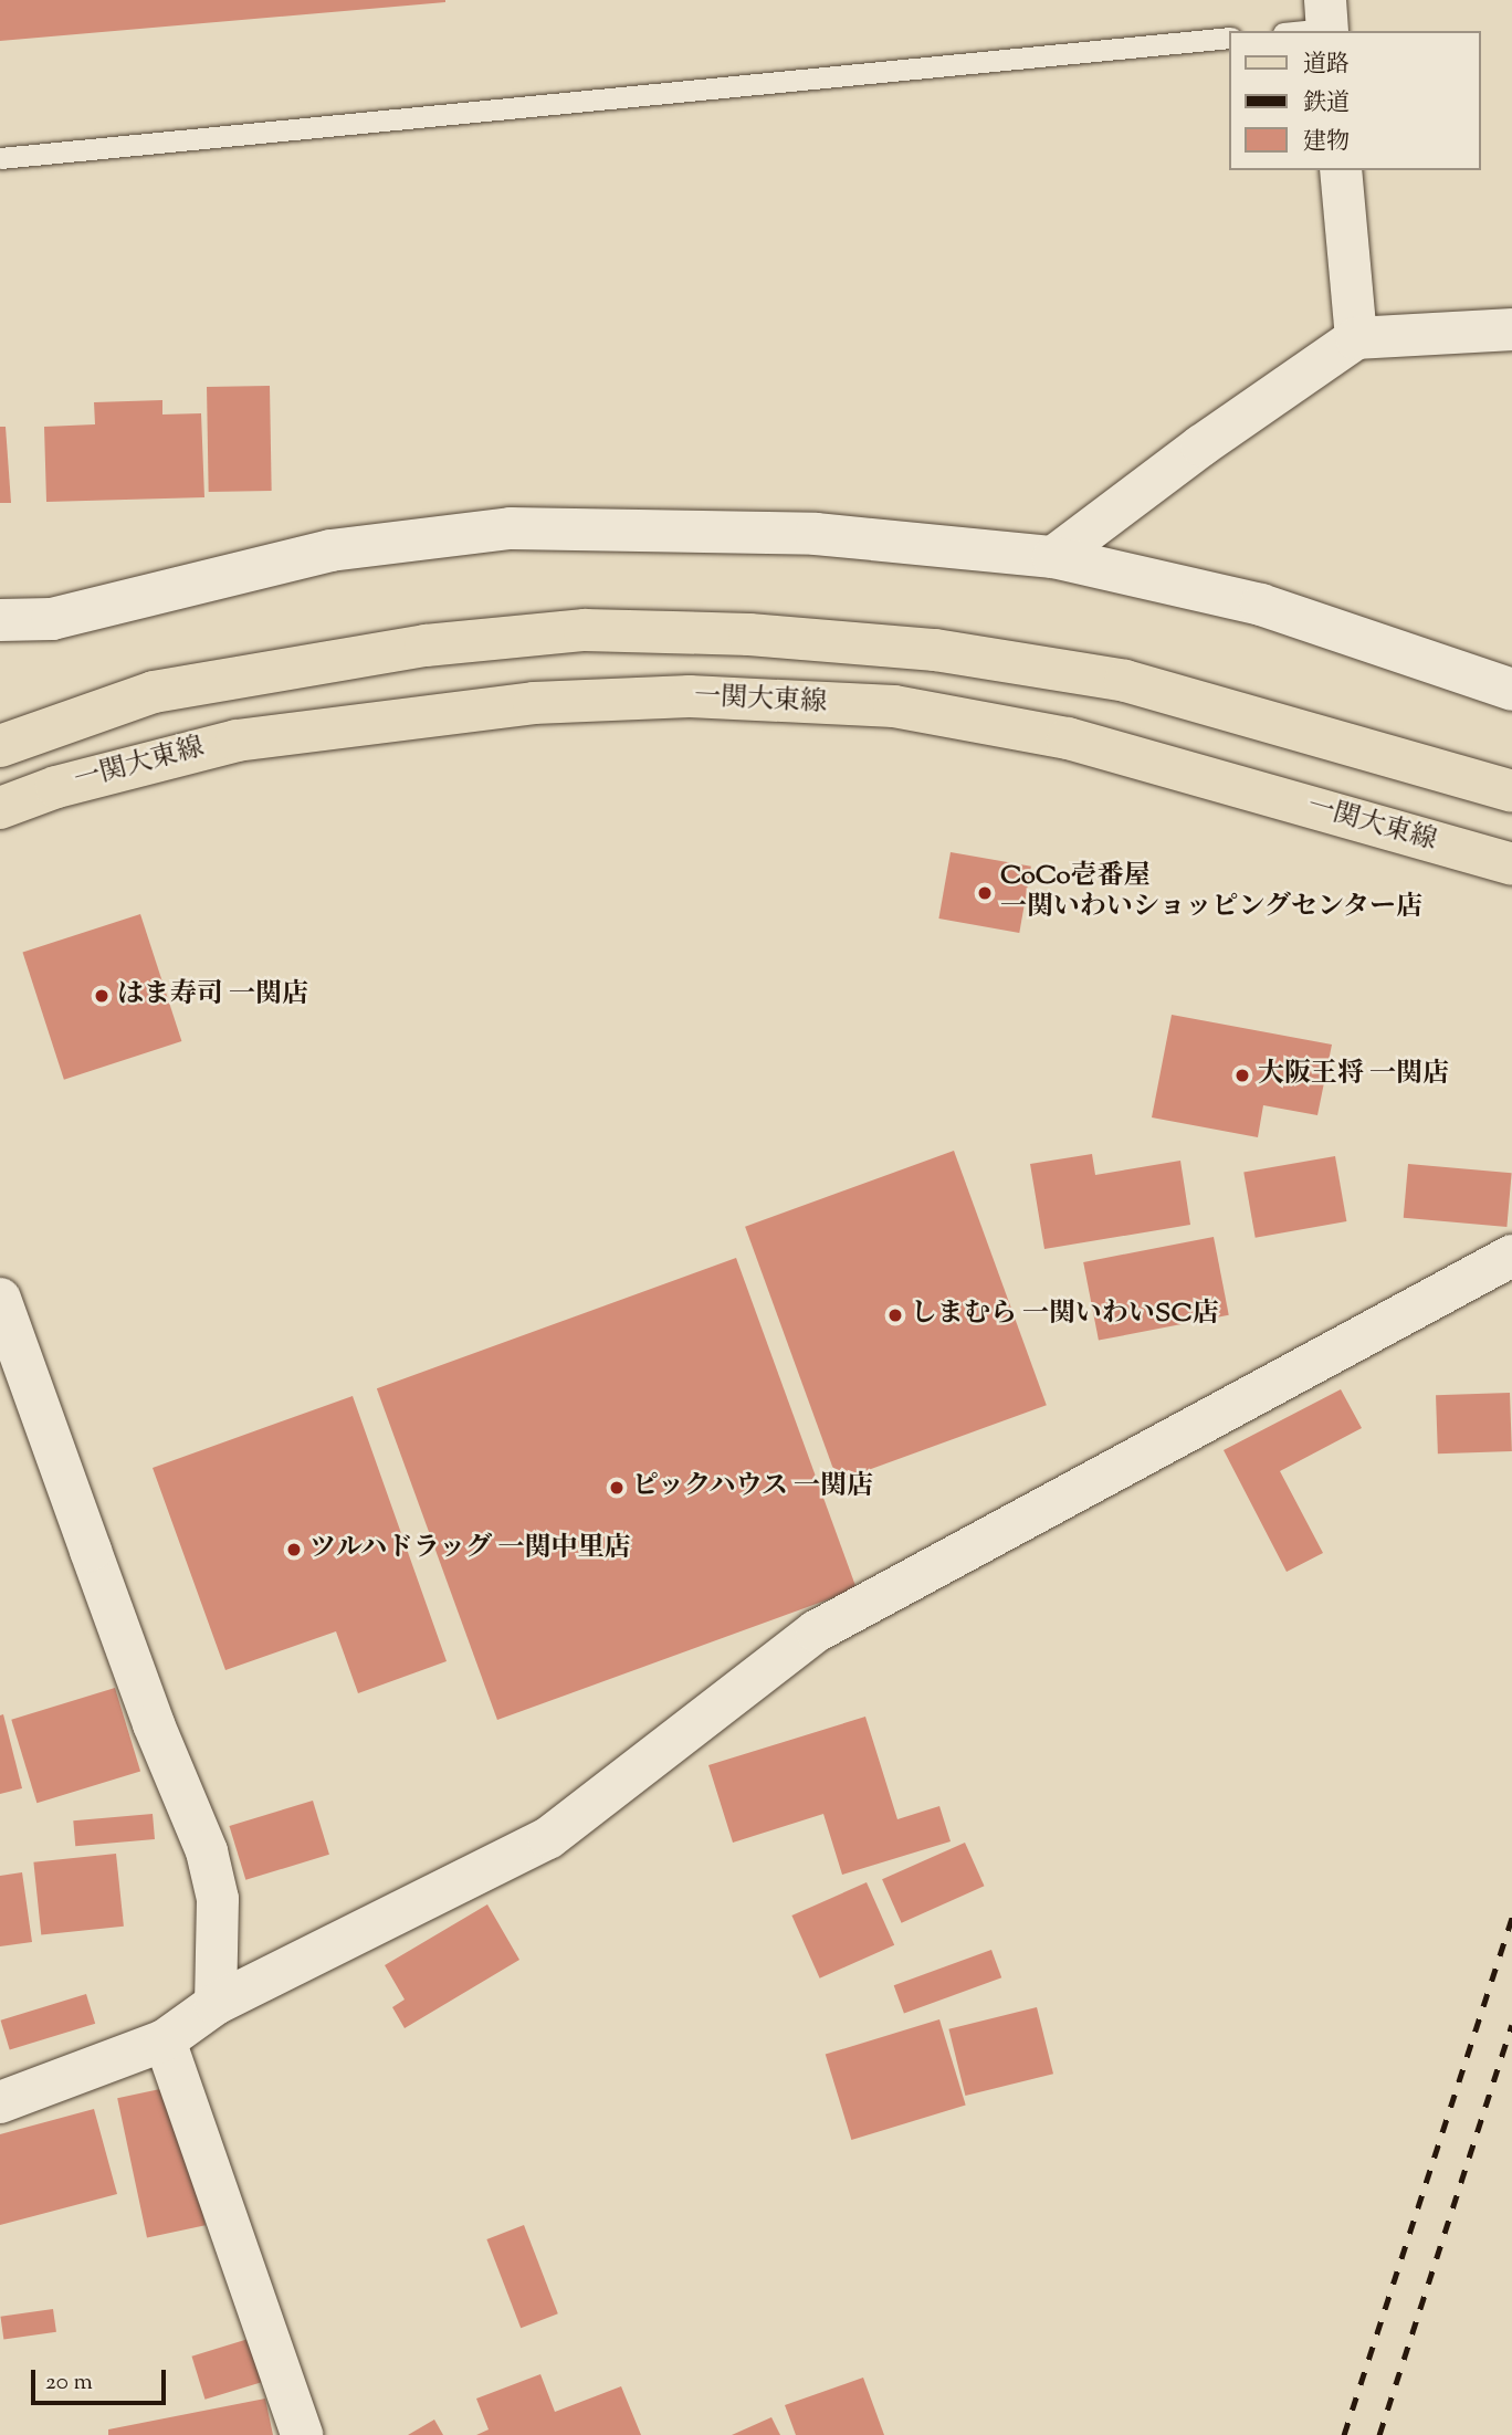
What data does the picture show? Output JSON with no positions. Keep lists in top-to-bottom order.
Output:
{
  "streets": {
    "main road": ["一関大東線"]
  },
  "places": [
    "CoCo壱番屋 一関いわいショッピングセンター店",
    "はま寿司 一関店",
    "大阪王将 一関店",
    "しまむら 一関いわいSC店",
    "ピックハウス 一関店",
    "ツルハドラッグ 一関中里店"
  ],
  "legend": ["道路", "鉄道", "建物"],
  "scale_bar": "20 m"
}
